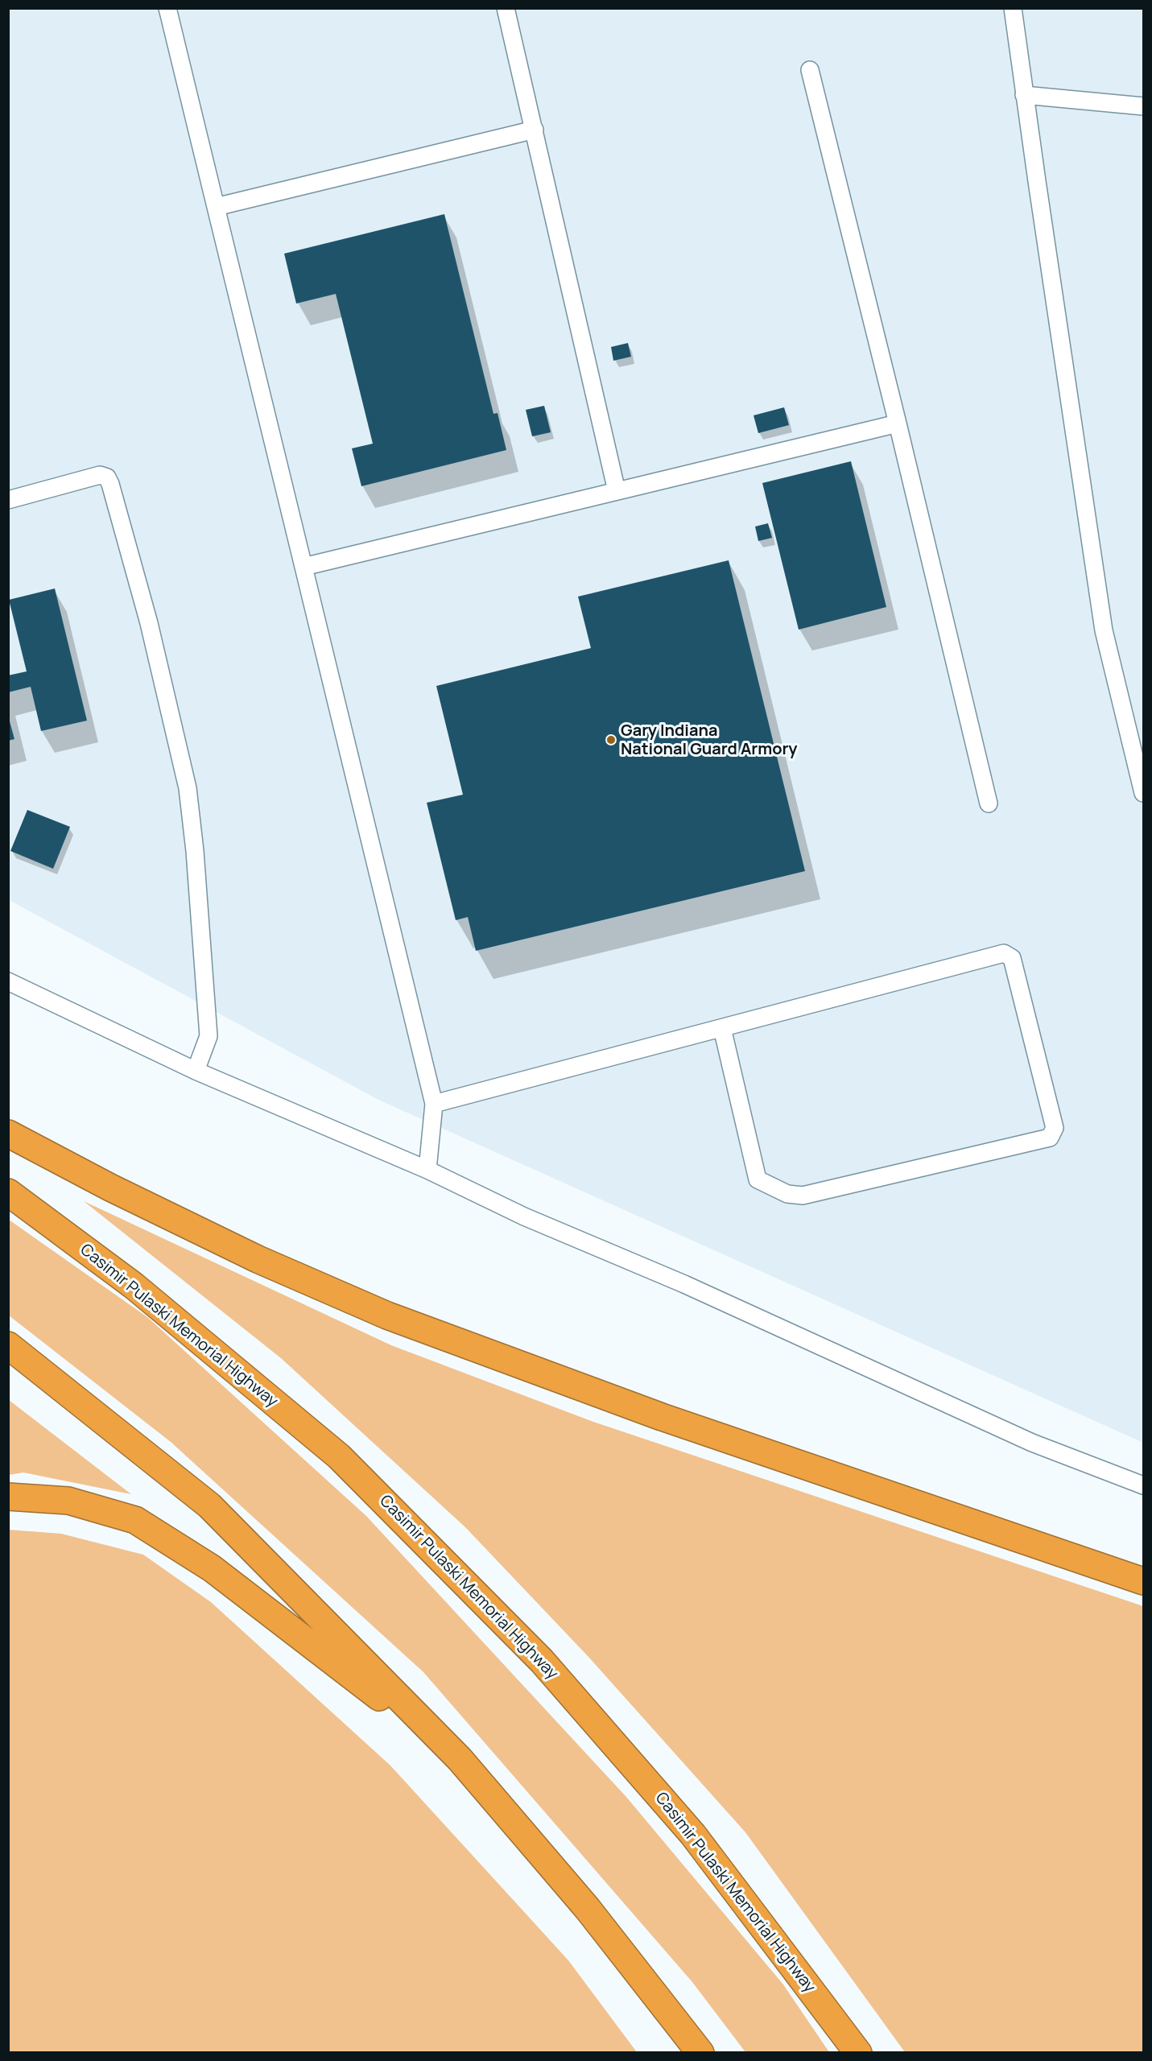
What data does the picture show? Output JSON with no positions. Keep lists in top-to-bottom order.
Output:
{
  "streets": {
    "highway": ["Casimir Pulaski Memorial Highway"]
  },
  "places": ["Gary Indiana National Guard Armory"]
}
